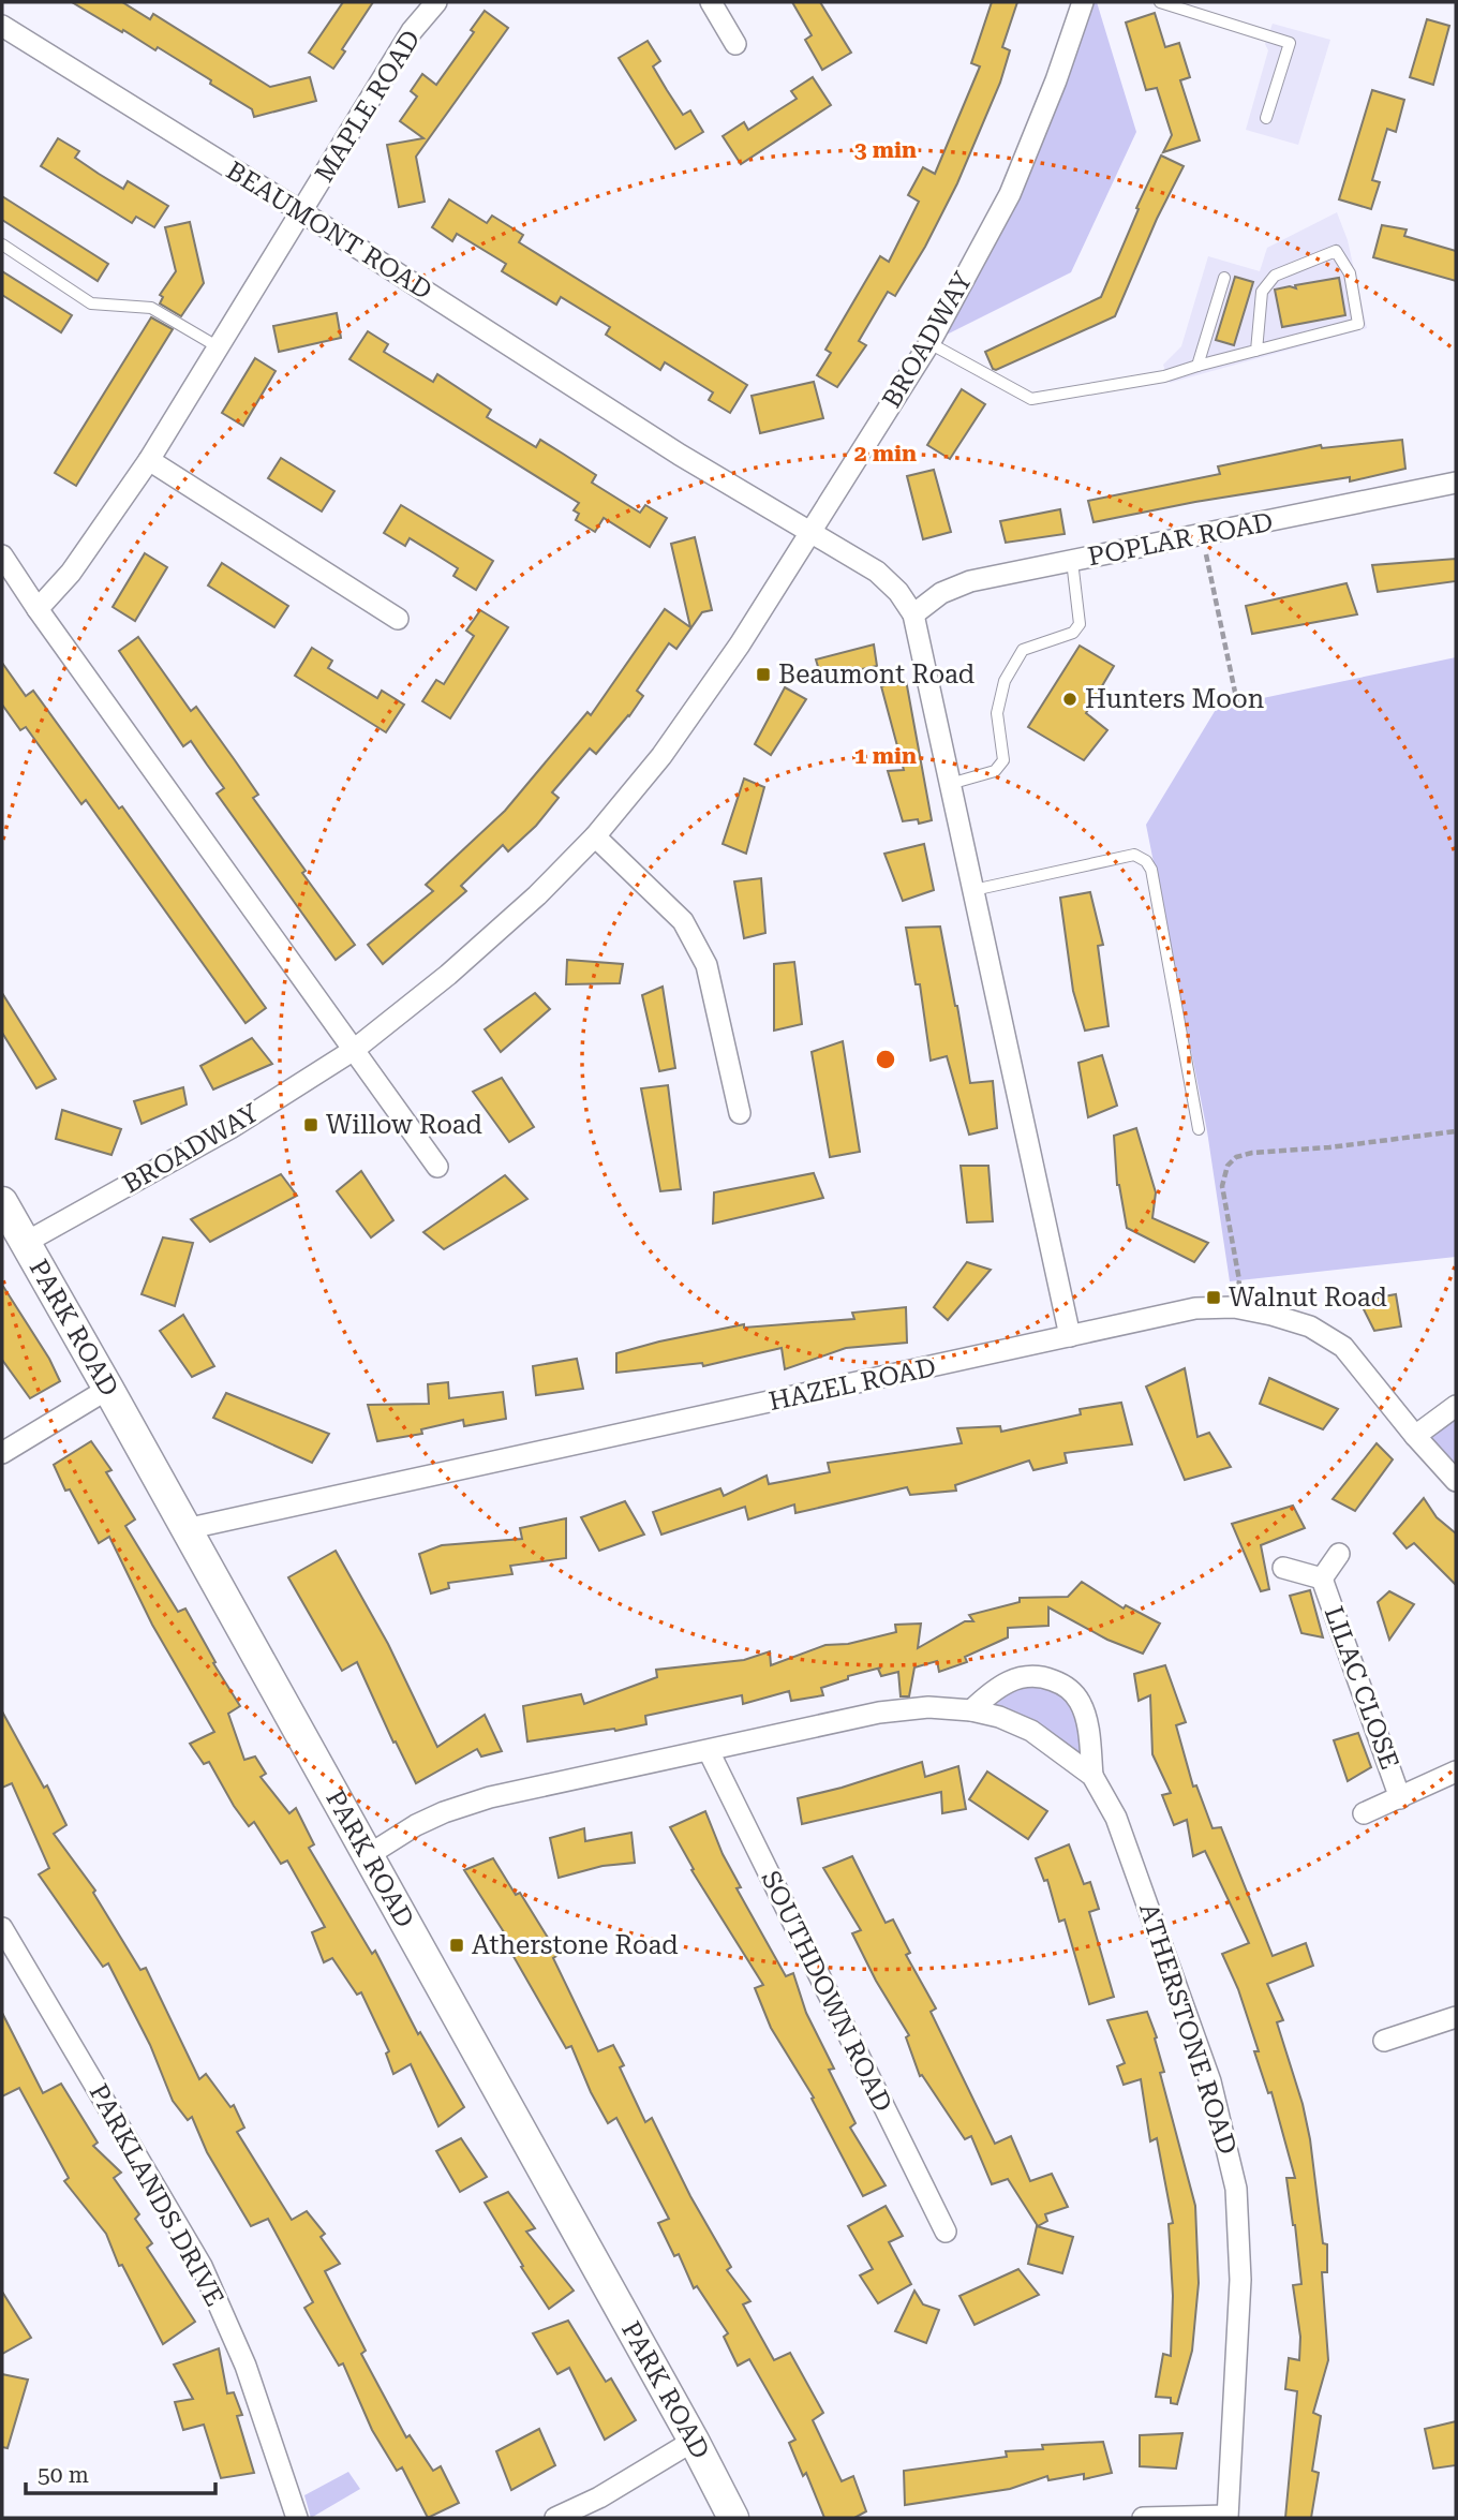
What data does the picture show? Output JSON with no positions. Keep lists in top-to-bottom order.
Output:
{
  "streets": {
    "street": [
      "MAPLE ROAD",
      "BEAUMONT ROAD",
      "BROADWAY",
      "POPLAR ROAD",
      "PARK ROAD",
      "HAZEL ROAD",
      "LILAC CLOSE",
      "SOUTHDOWN ROAD",
      "ATHERSTONE ROAD",
      "PARKLANDS DRIVE"
    ]
  },
  "crossings": [
    ["MAPLE ROAD", "BEAUMONT ROAD"],
    ["BEAUMONT ROAD", "BROADWAY"],
    ["BROADWAY", "PARK ROAD"],
    ["PARK ROAD", "HAZEL ROAD"],
    ["PARK ROAD", "ATHERSTONE ROAD"],
    ["SOUTHDOWN ROAD", "ATHERSTONE ROAD"]
  ],
  "places": {
    "transit": [
      "Beaumont Road",
      "Willow Road",
      "Walnut Road",
      "Atherstone Road"
    ],
    "other": ["Hunters Moon"]
  },
  "scale_bar": "50 m",
  "rings": ["3 min", "2 min", "1 min"]
}
